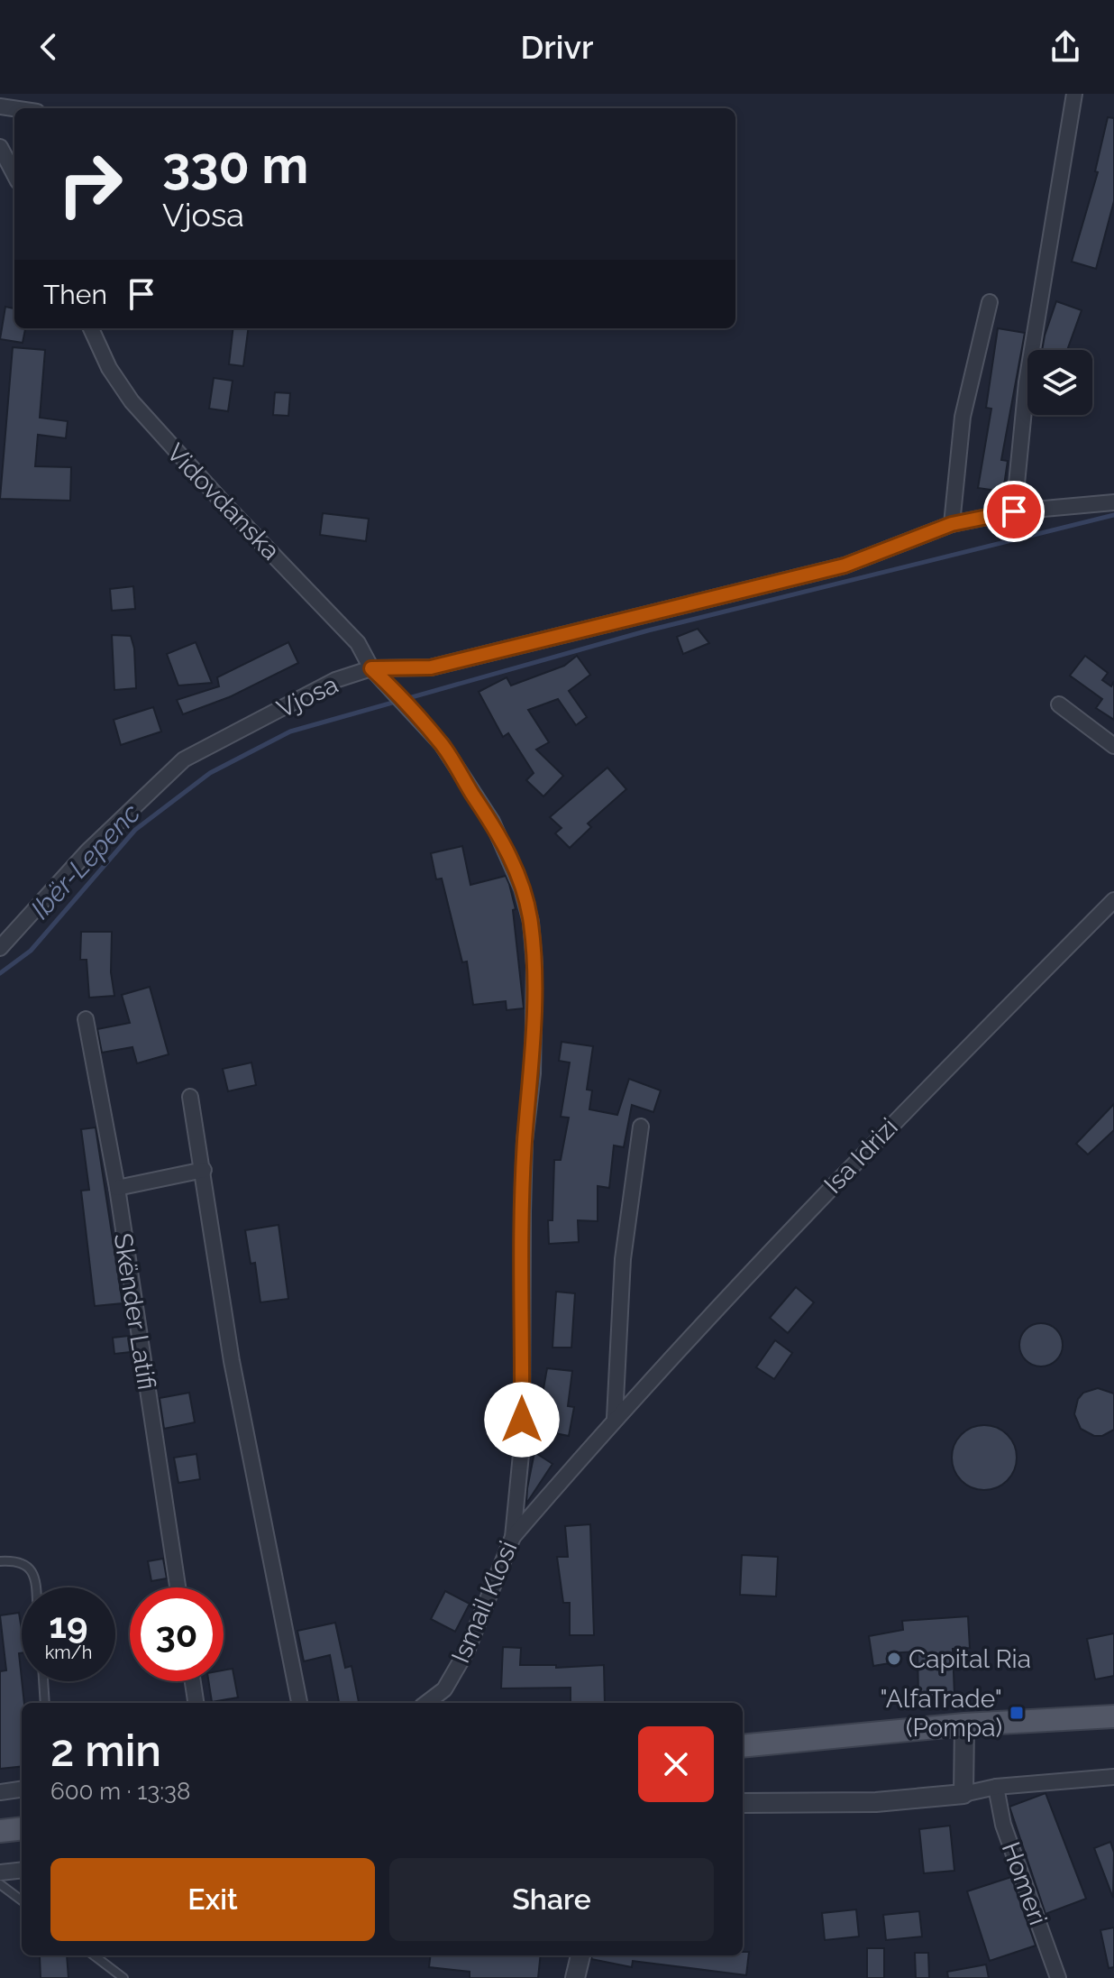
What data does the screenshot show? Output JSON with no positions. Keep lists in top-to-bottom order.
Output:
{
  "streets": {
    "street": [
      "Vidovdanska",
      "Vjosa",
      "Isa Idrizi",
      "Skënder Latifi",
      "Ismail Klosi",
      "Homeri"
    ]
  },
  "crossings": [
    ["Vidovdanska", "Vjosa"],
    ["Vidovdanska", "Ismail Klosi"],
    ["Vjosa", "Ismail Klosi"],
    ["Isa Idrizi", "Ismail Klosi"]
  ],
  "water": ["Ibër-Lepenc"],
  "places": {
    "other": ["Capital Ria"],
    "transit": ["\"AlfaTrade\" (Pompa)"]
  },
  "page": {
    "header": "Drivr",
    "turn": ["330 m", "Vjosa"],
    "then": "Then",
    "speed": "19 km/h",
    "limit": "30",
    "heading": ["2 min", "600 m · 13:38"],
    "buttons": ["Exit", "Share"]
  }
}
